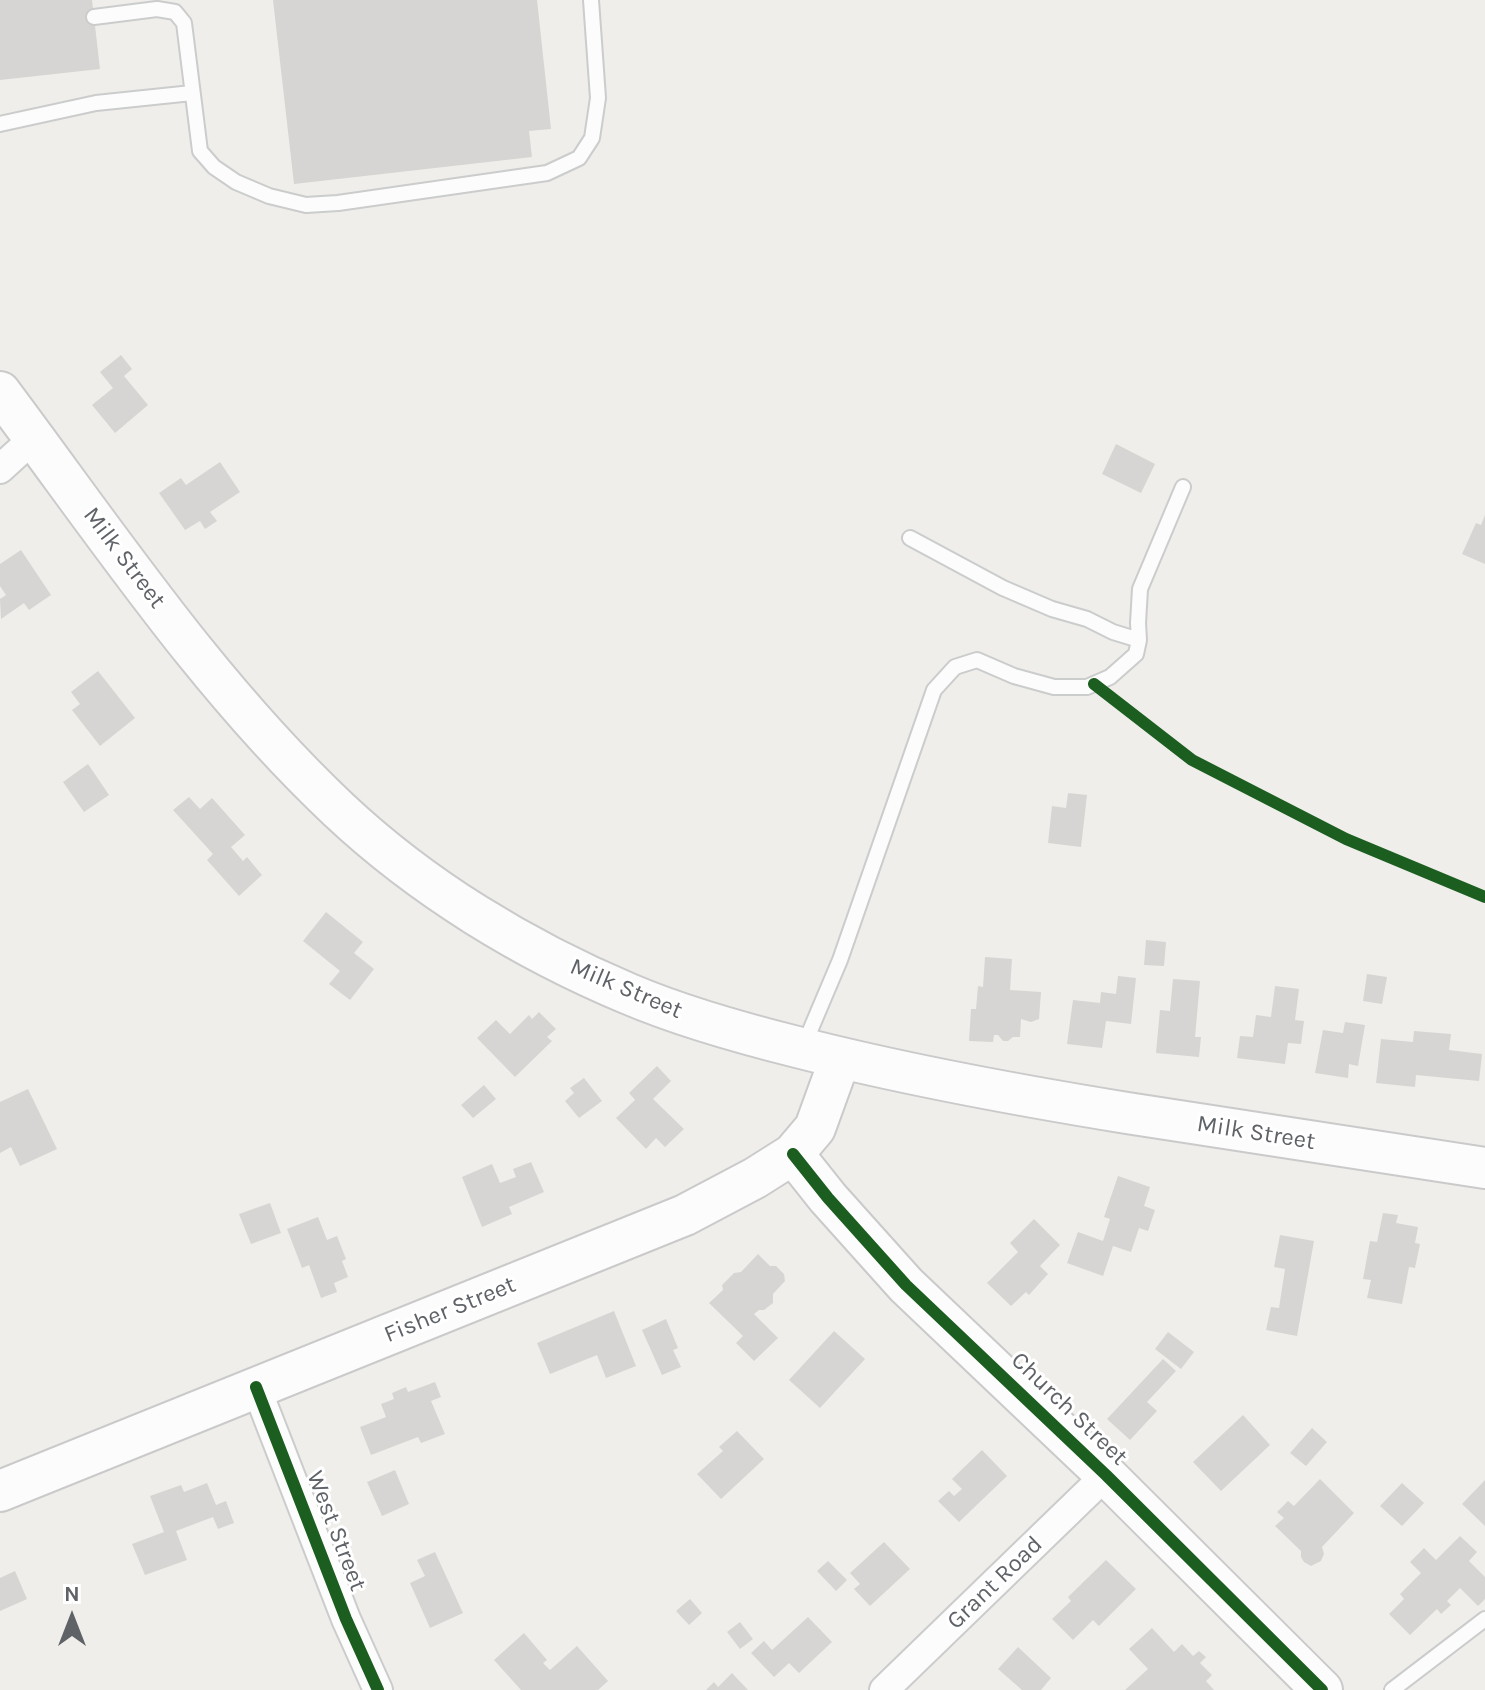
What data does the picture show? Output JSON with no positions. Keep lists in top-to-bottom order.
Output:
{
  "streets": {
    "main road": ["Milk Street", "Fisher Street", "Church Street"],
    "street": ["West Street", "Grant Road"]
  },
  "crossings": [
    ["Milk Street", "Fisher Street"],
    ["Fisher Street", "Church Street"],
    ["Fisher Street", "West Street"],
    ["Church Street", "Grant Road"]
  ],
  "north": "top"
}
